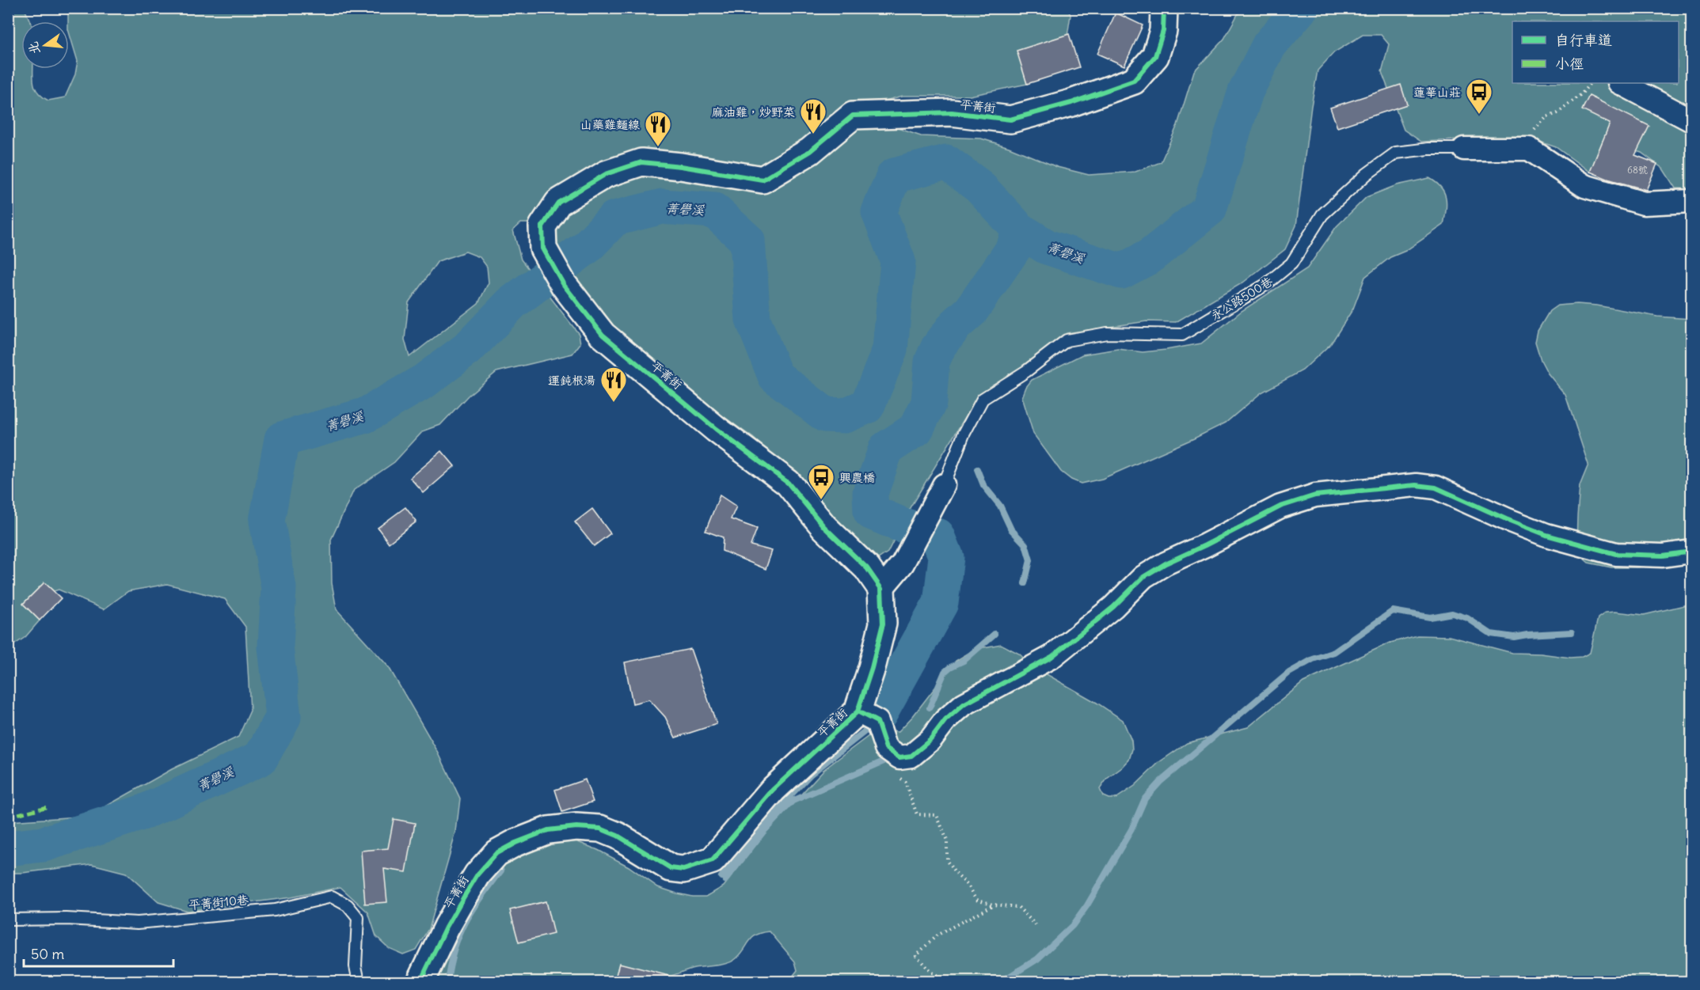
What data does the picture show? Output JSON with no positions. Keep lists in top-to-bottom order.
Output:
{
  "streets": {
    "street": ["平菁街", "永公路500巷"],
    "lane": ["平菁街10巷"]
  },
  "water": ["菁礐溪"],
  "places": {
    "bus stop": ["蓮華山莊", "興農橋"],
    "restaurant": ["麻油雞，炒野菜", "山藥雞麵線", "運鈍根湯"]
  },
  "house_numbers": ["68號"],
  "legend": ["自行車道", "小徑"],
  "scale_bar": "50 m",
  "north": "left"
}
